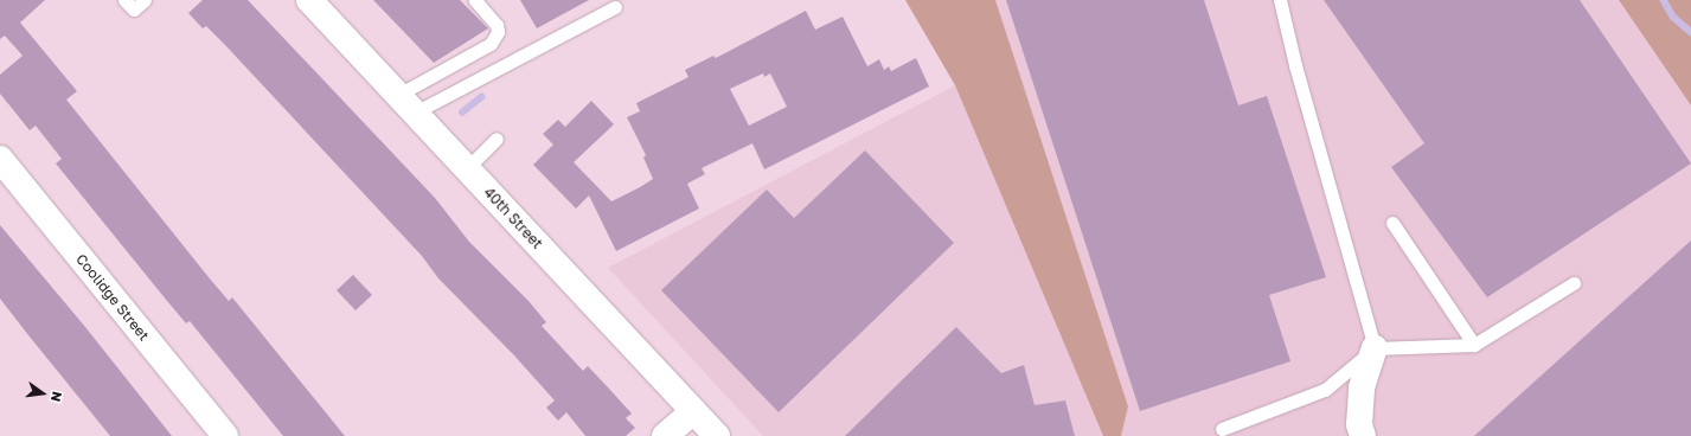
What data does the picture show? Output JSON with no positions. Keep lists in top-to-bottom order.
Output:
{
  "streets": {
    "street": ["40th Street", "Coolidge Street"]
  },
  "north": "right"
}
